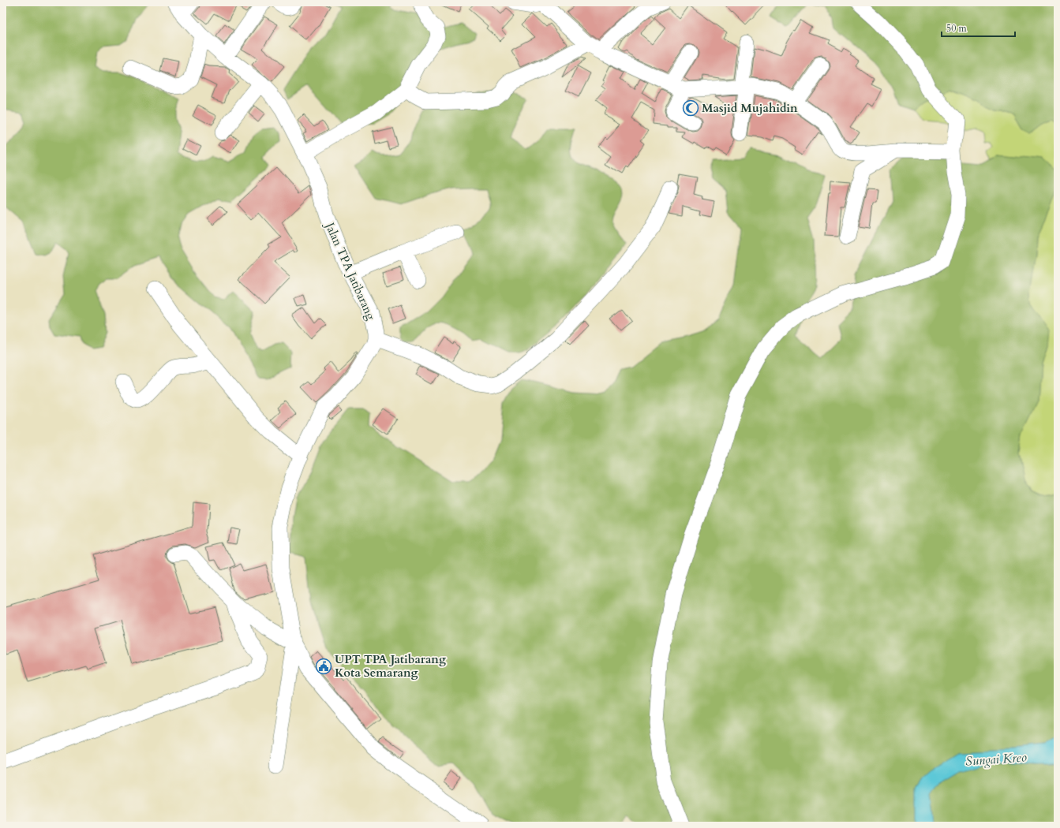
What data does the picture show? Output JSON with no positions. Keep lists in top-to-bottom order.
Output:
{
  "streets": {
    "street": ["Jalan TPA Jatibarang"]
  },
  "water": ["Sungai Kreo"],
  "places": {
    "mosque": ["Masjid Mujahidin"],
    "public building": ["UPT TPA Jatibarang Kota Semarang"]
  },
  "scale_bar": "50 m"
}
